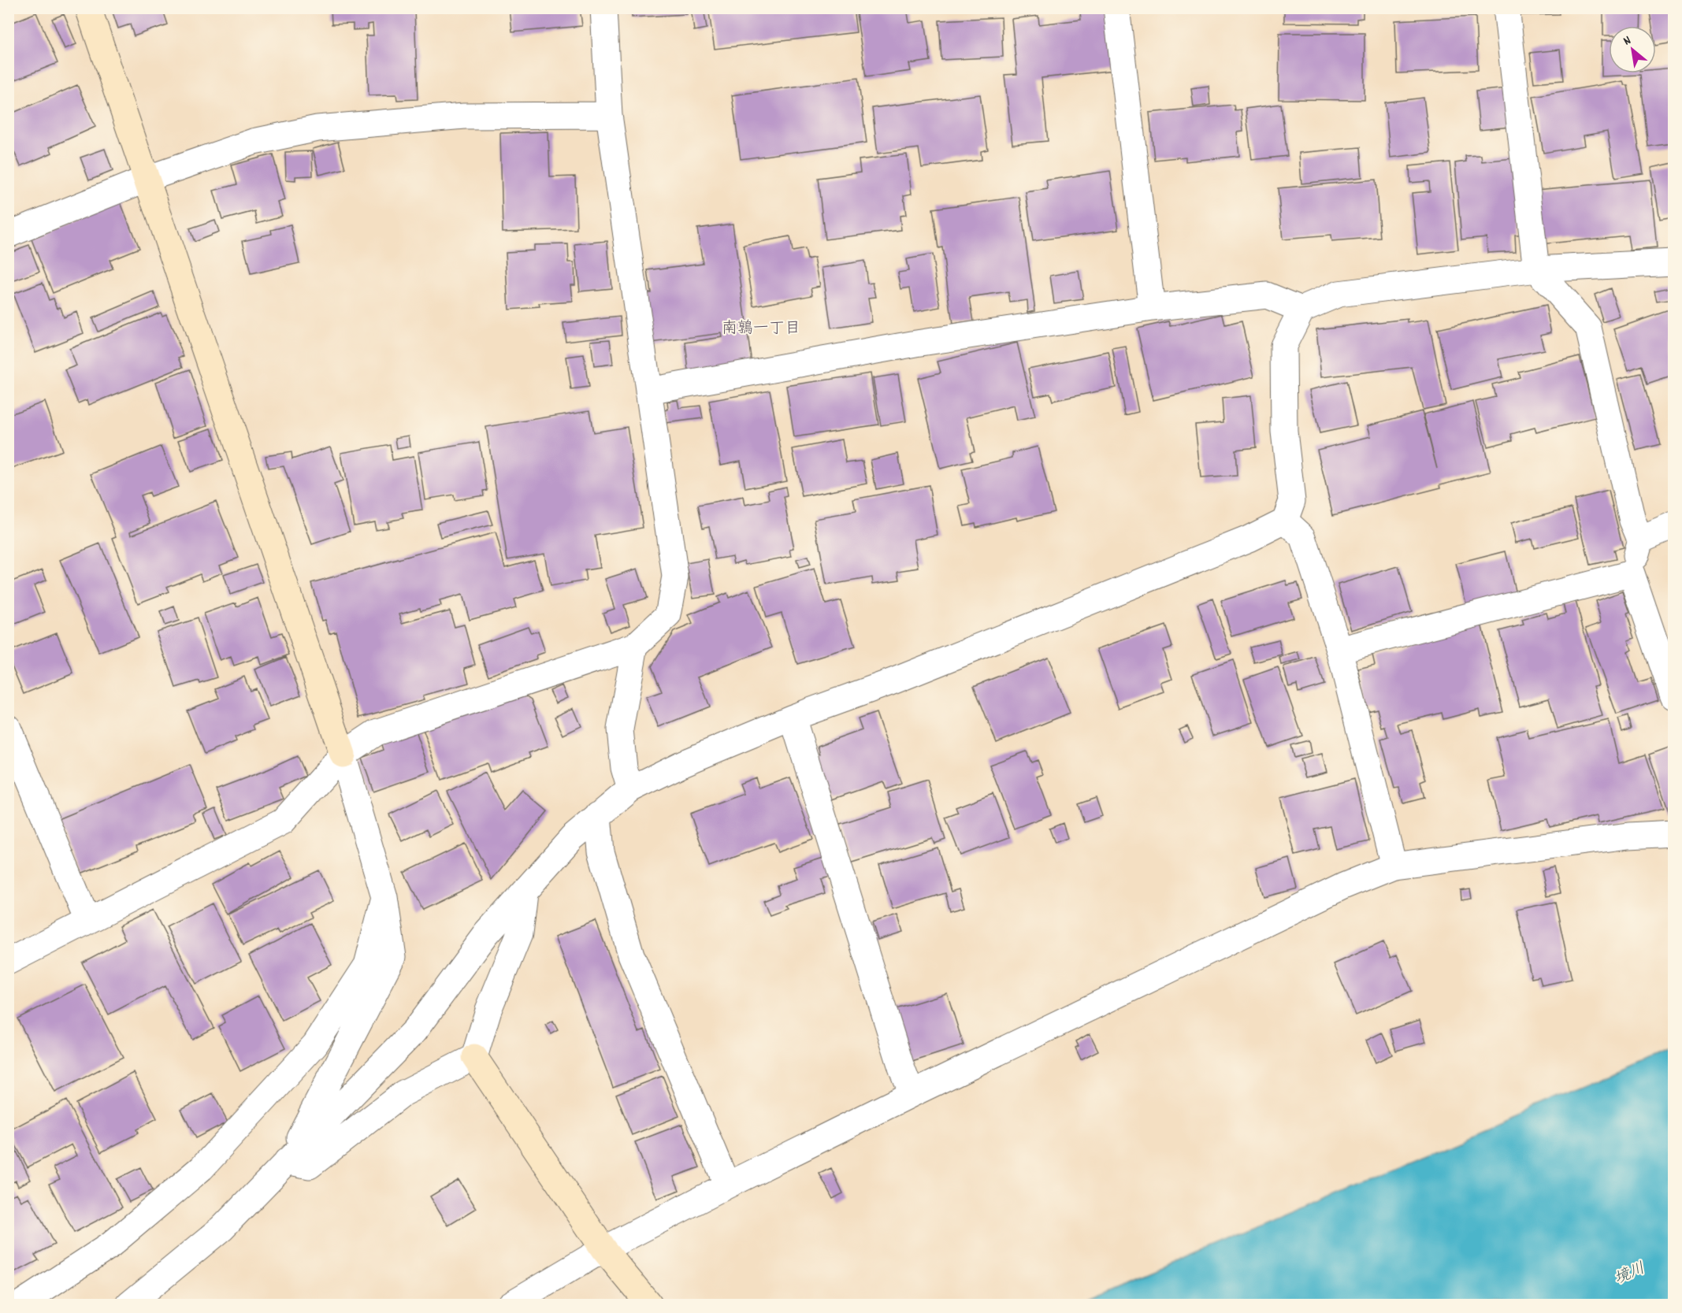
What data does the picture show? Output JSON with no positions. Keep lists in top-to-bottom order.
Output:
{
  "districts": ["南鶉一丁目"],
  "water": ["境川"],
  "north": "top left"
}
